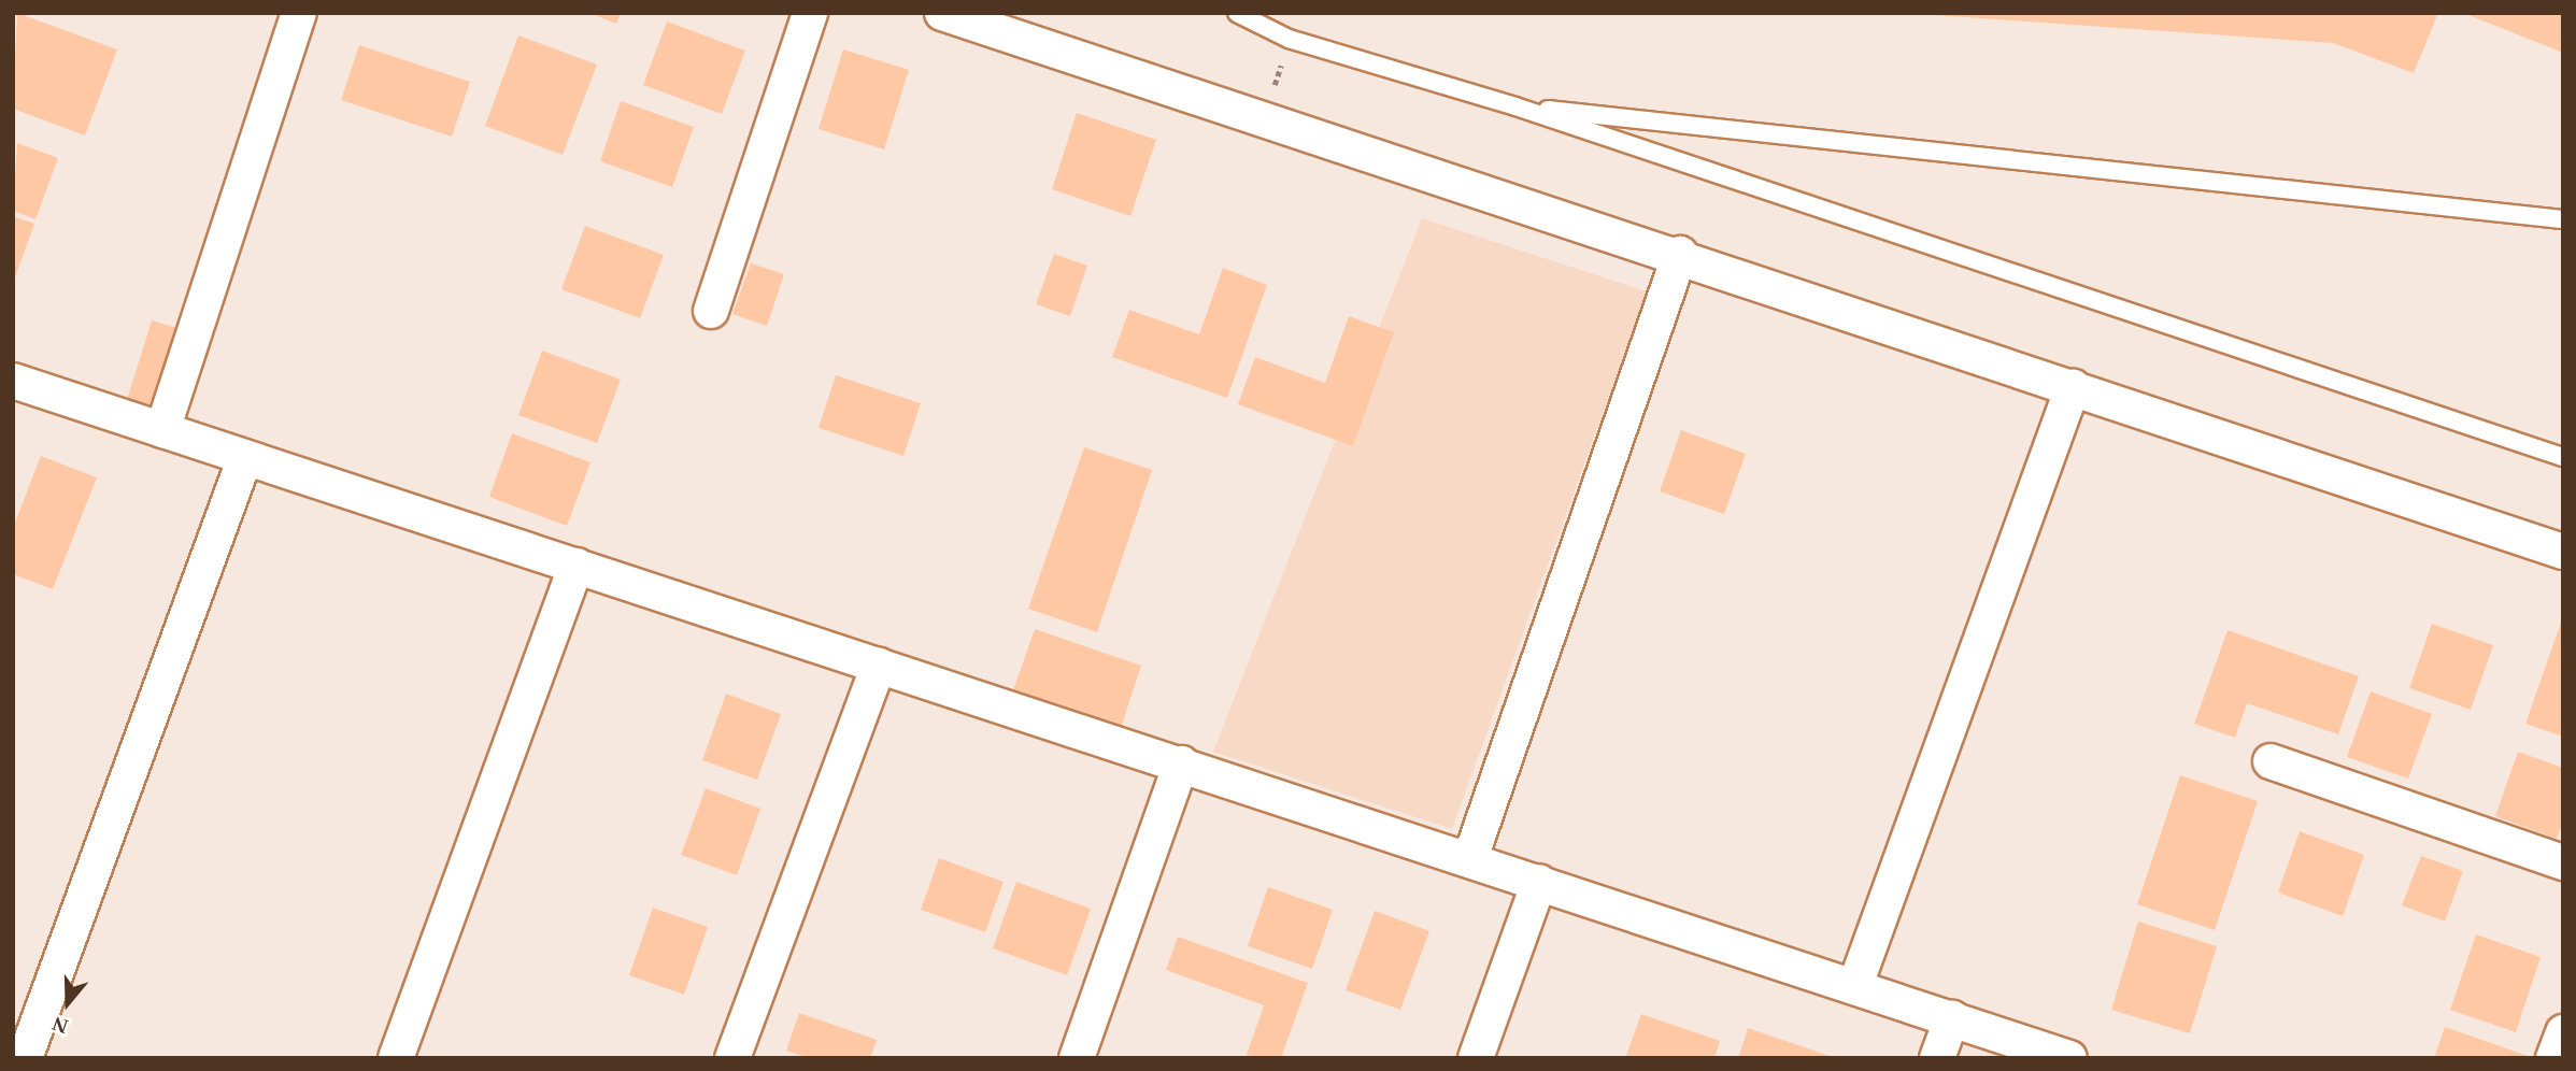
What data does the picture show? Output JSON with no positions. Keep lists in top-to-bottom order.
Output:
{
  "north": "bottom"
}
